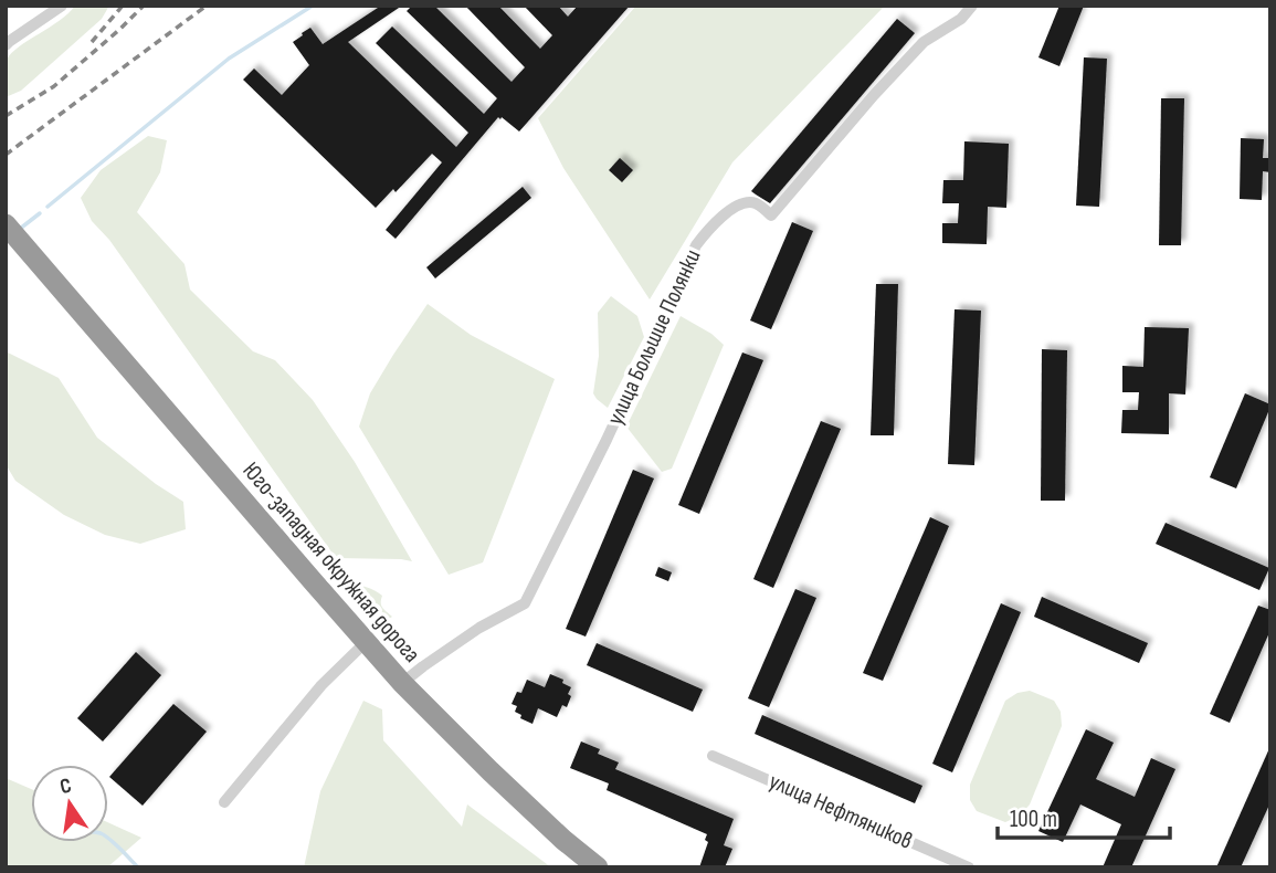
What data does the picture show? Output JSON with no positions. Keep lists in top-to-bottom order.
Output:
{
  "streets": {
    "highway": ["Юго-западная окружная дорога"],
    "street": ["улица Большие Полянки", "улица Нефтяников"]
  },
  "crossings": [
    ["улица Большие Полянки", "Юго-западная окружная дорога"]
  ],
  "scale_bar": "100 m",
  "north": "top"
}
